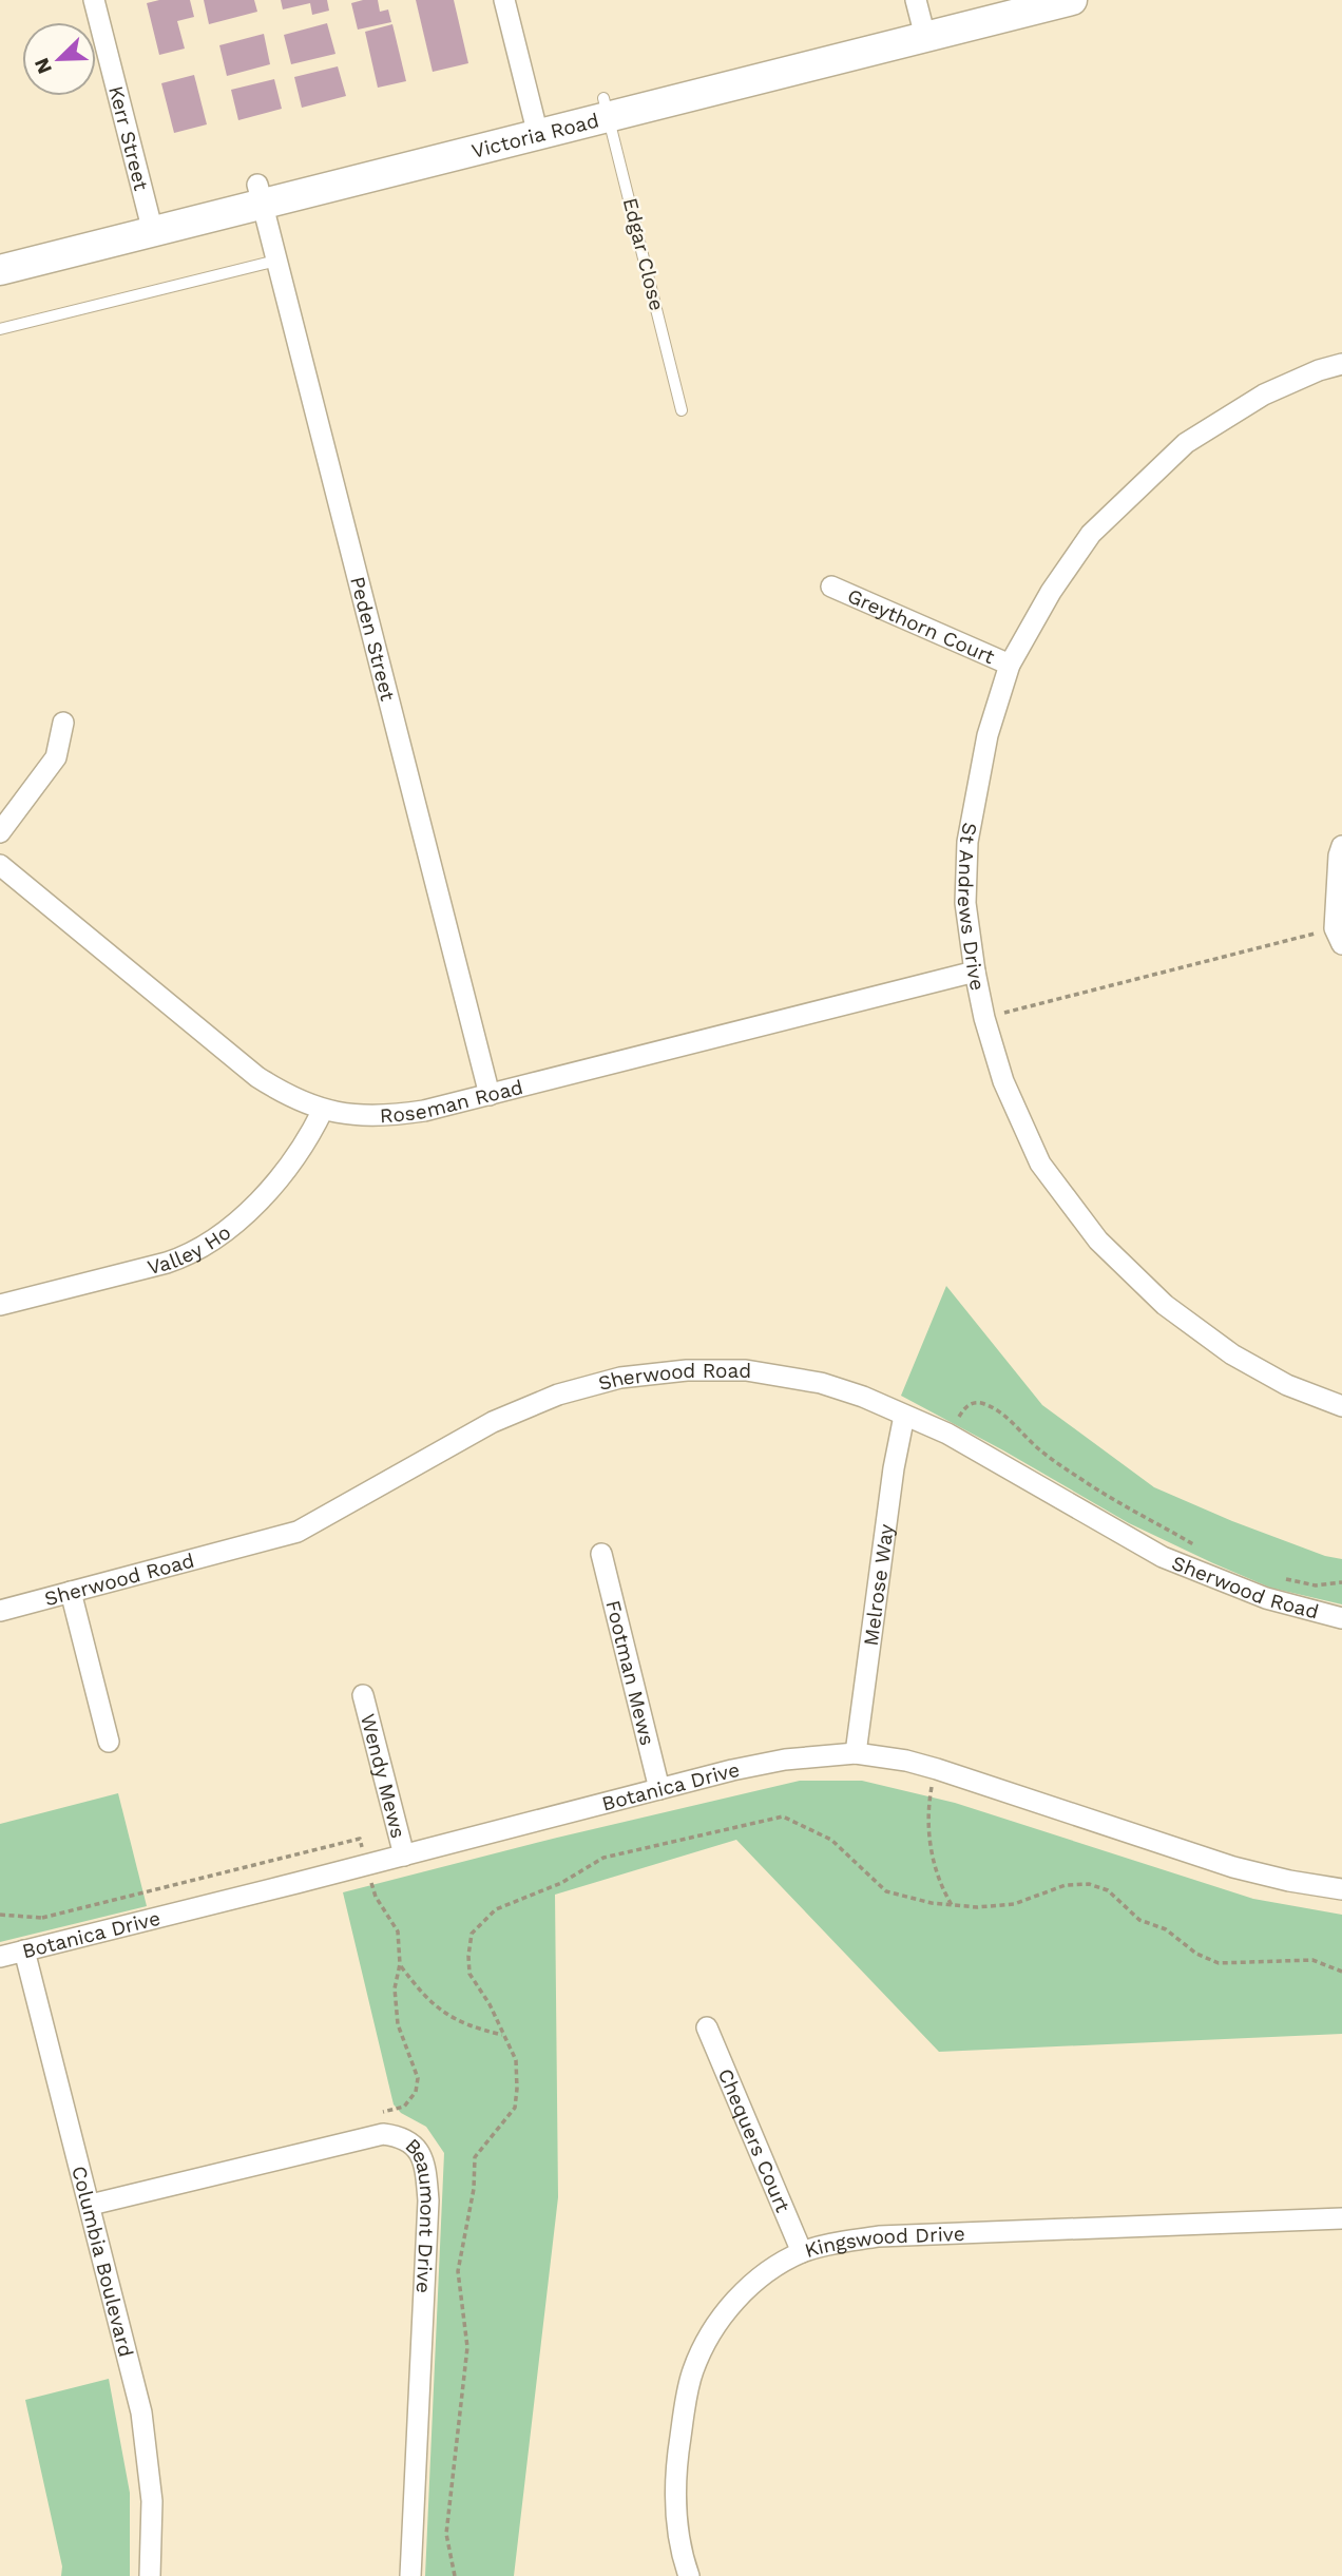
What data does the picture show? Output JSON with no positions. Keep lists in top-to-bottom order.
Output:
{
  "streets": {
    "main road": ["Victoria Road"],
    "street": [
      "Kerr Street",
      "Greythorn Court",
      "Peden Street",
      "St Andrews Drive",
      "Roseman Road",
      "Valley Ho",
      "Sherwood Road",
      "Melrose Way",
      "Footman Mews",
      "Wendy Mews",
      "Botanica Drive",
      "Chequers Court",
      "Beaumont Drive",
      "Kingswood Drive",
      "Columbia Boulevard"
    ],
    "lane": ["Edgar Close"]
  },
  "crossings": [
    ["Victoria Road", "Kerr Street"],
    ["Victoria Road", "Edgar Close"],
    ["Victoria Road", "Peden Street"],
    ["Greythorn Court", "St Andrews Drive"],
    ["Peden Street", "Roseman Road"],
    ["St Andrews Drive", "Roseman Road"],
    ["Roseman Road", "Valley Ho"],
    ["Sherwood Road", "Melrose Way"],
    ["Melrose Way", "Botanica Drive"],
    ["Footman Mews", "Botanica Drive"],
    ["Wendy Mews", "Botanica Drive"],
    ["Botanica Drive", "Columbia Boulevard"],
    ["Chequers Court", "Kingswood Drive"],
    ["Beaumont Drive", "Columbia Boulevard"]
  ],
  "north": "bottom left"
}
